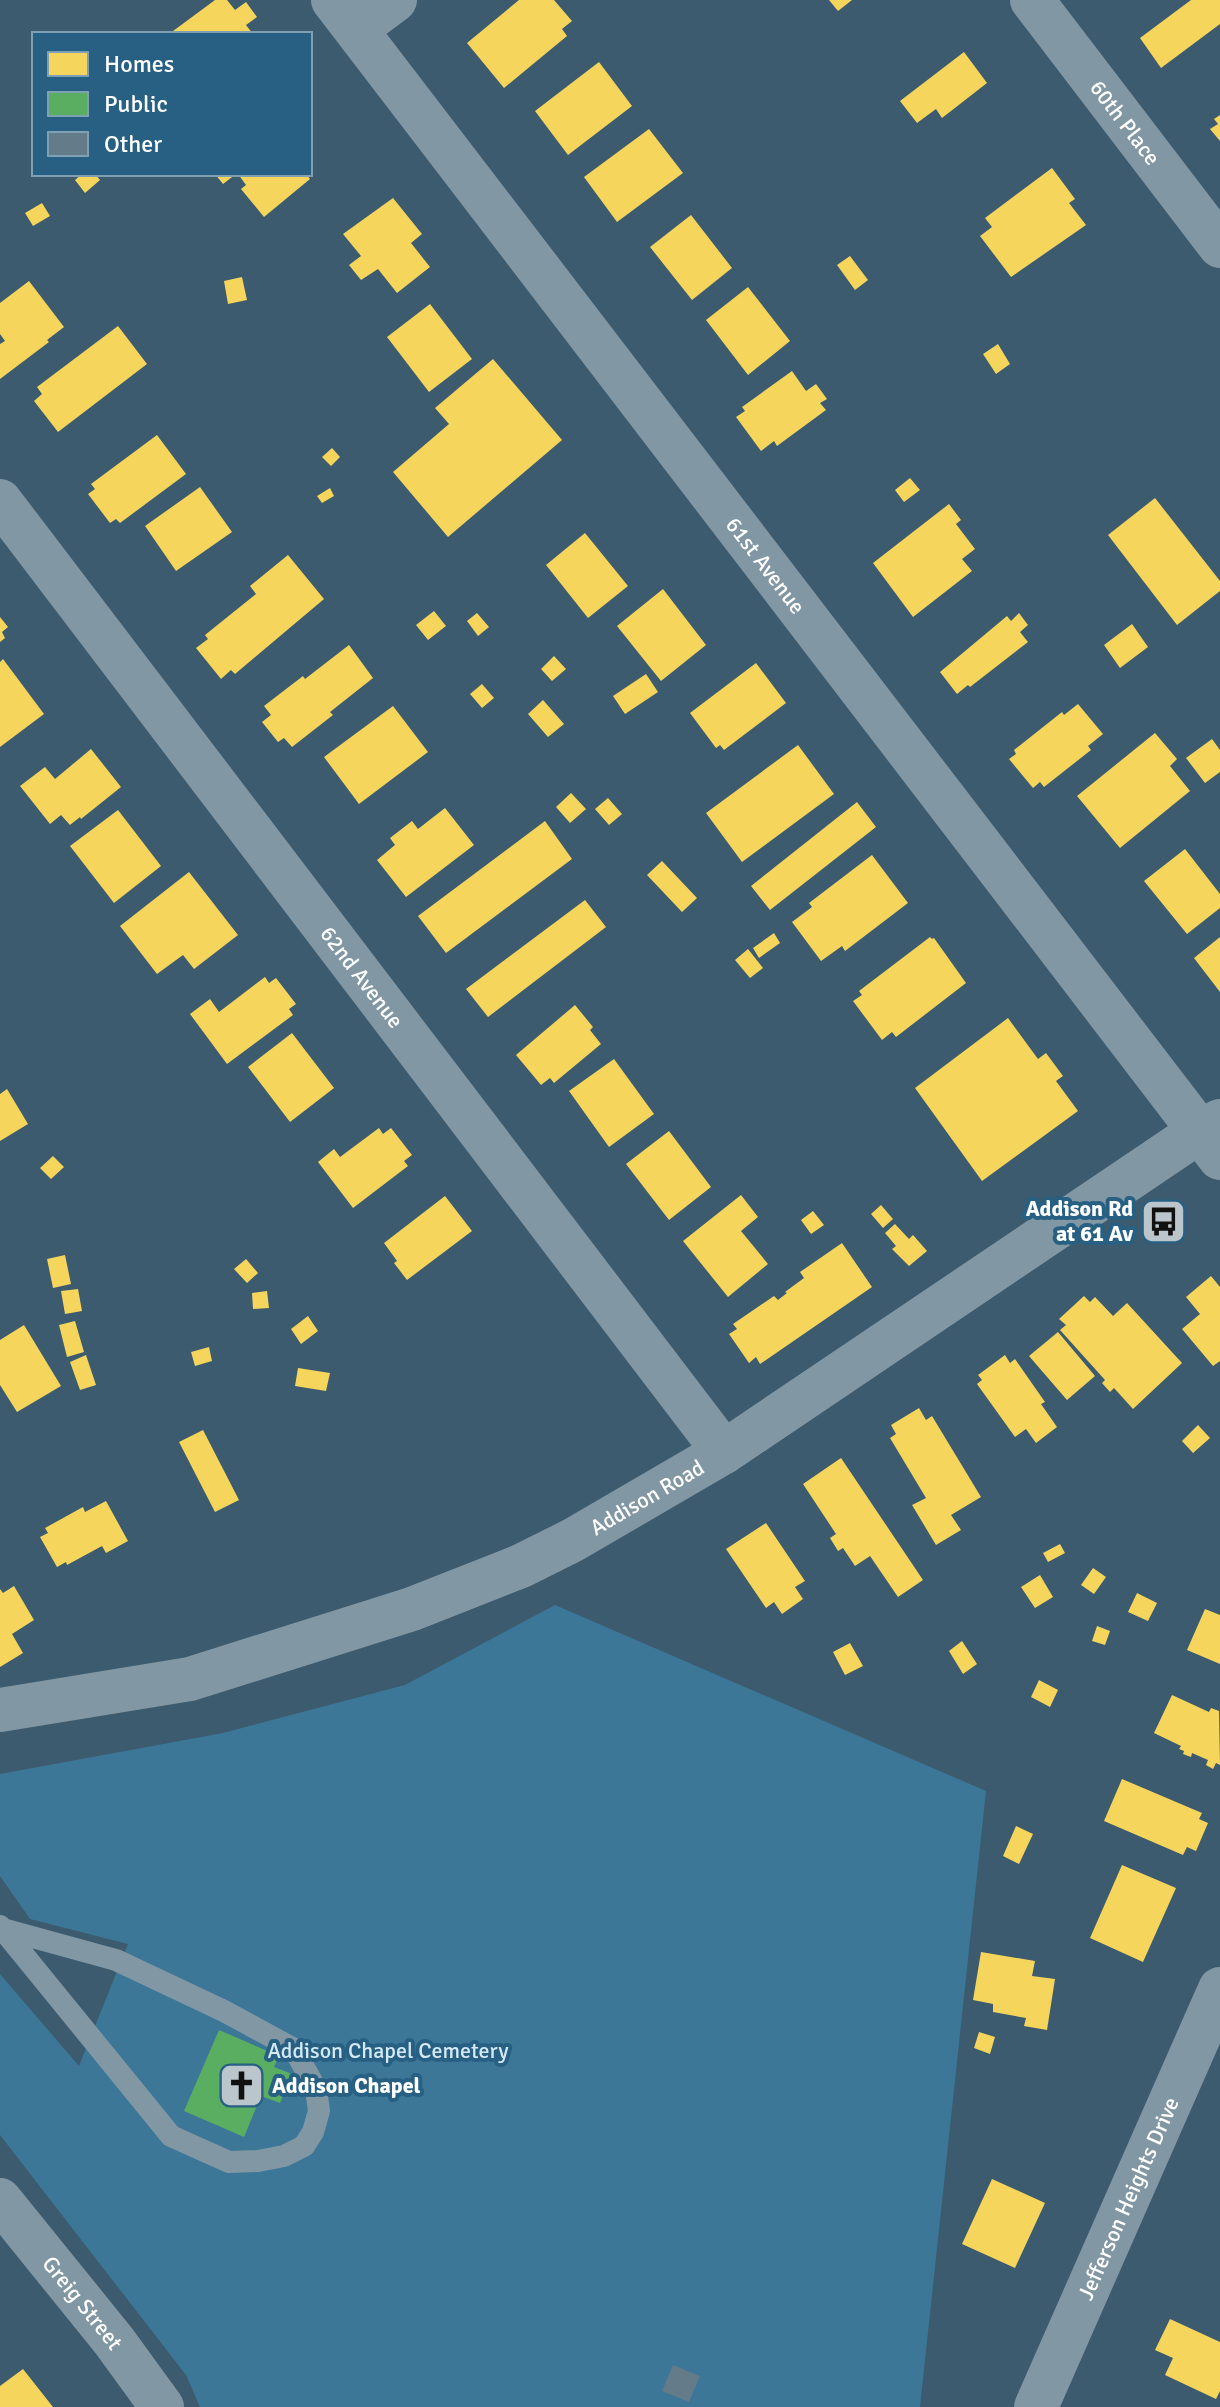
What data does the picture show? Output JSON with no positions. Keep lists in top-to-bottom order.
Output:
{
  "streets": {
    "street": [
      "60th Place",
      "61st Avenue",
      "62nd Avenue",
      "Addison Road",
      "Jefferson Heights Drive",
      "Greig Street"
    ]
  },
  "crossings": [
    ["61st Avenue", "Addison Road"],
    ["62nd Avenue", "Addison Road"]
  ],
  "parks": ["Addison Chapel Cemetery"],
  "places": {
    "bus stop": ["Addison Rd at 61 Av"],
    "church": ["Addison Chapel"]
  },
  "legend": ["Homes", "Public", "Other"]
}
